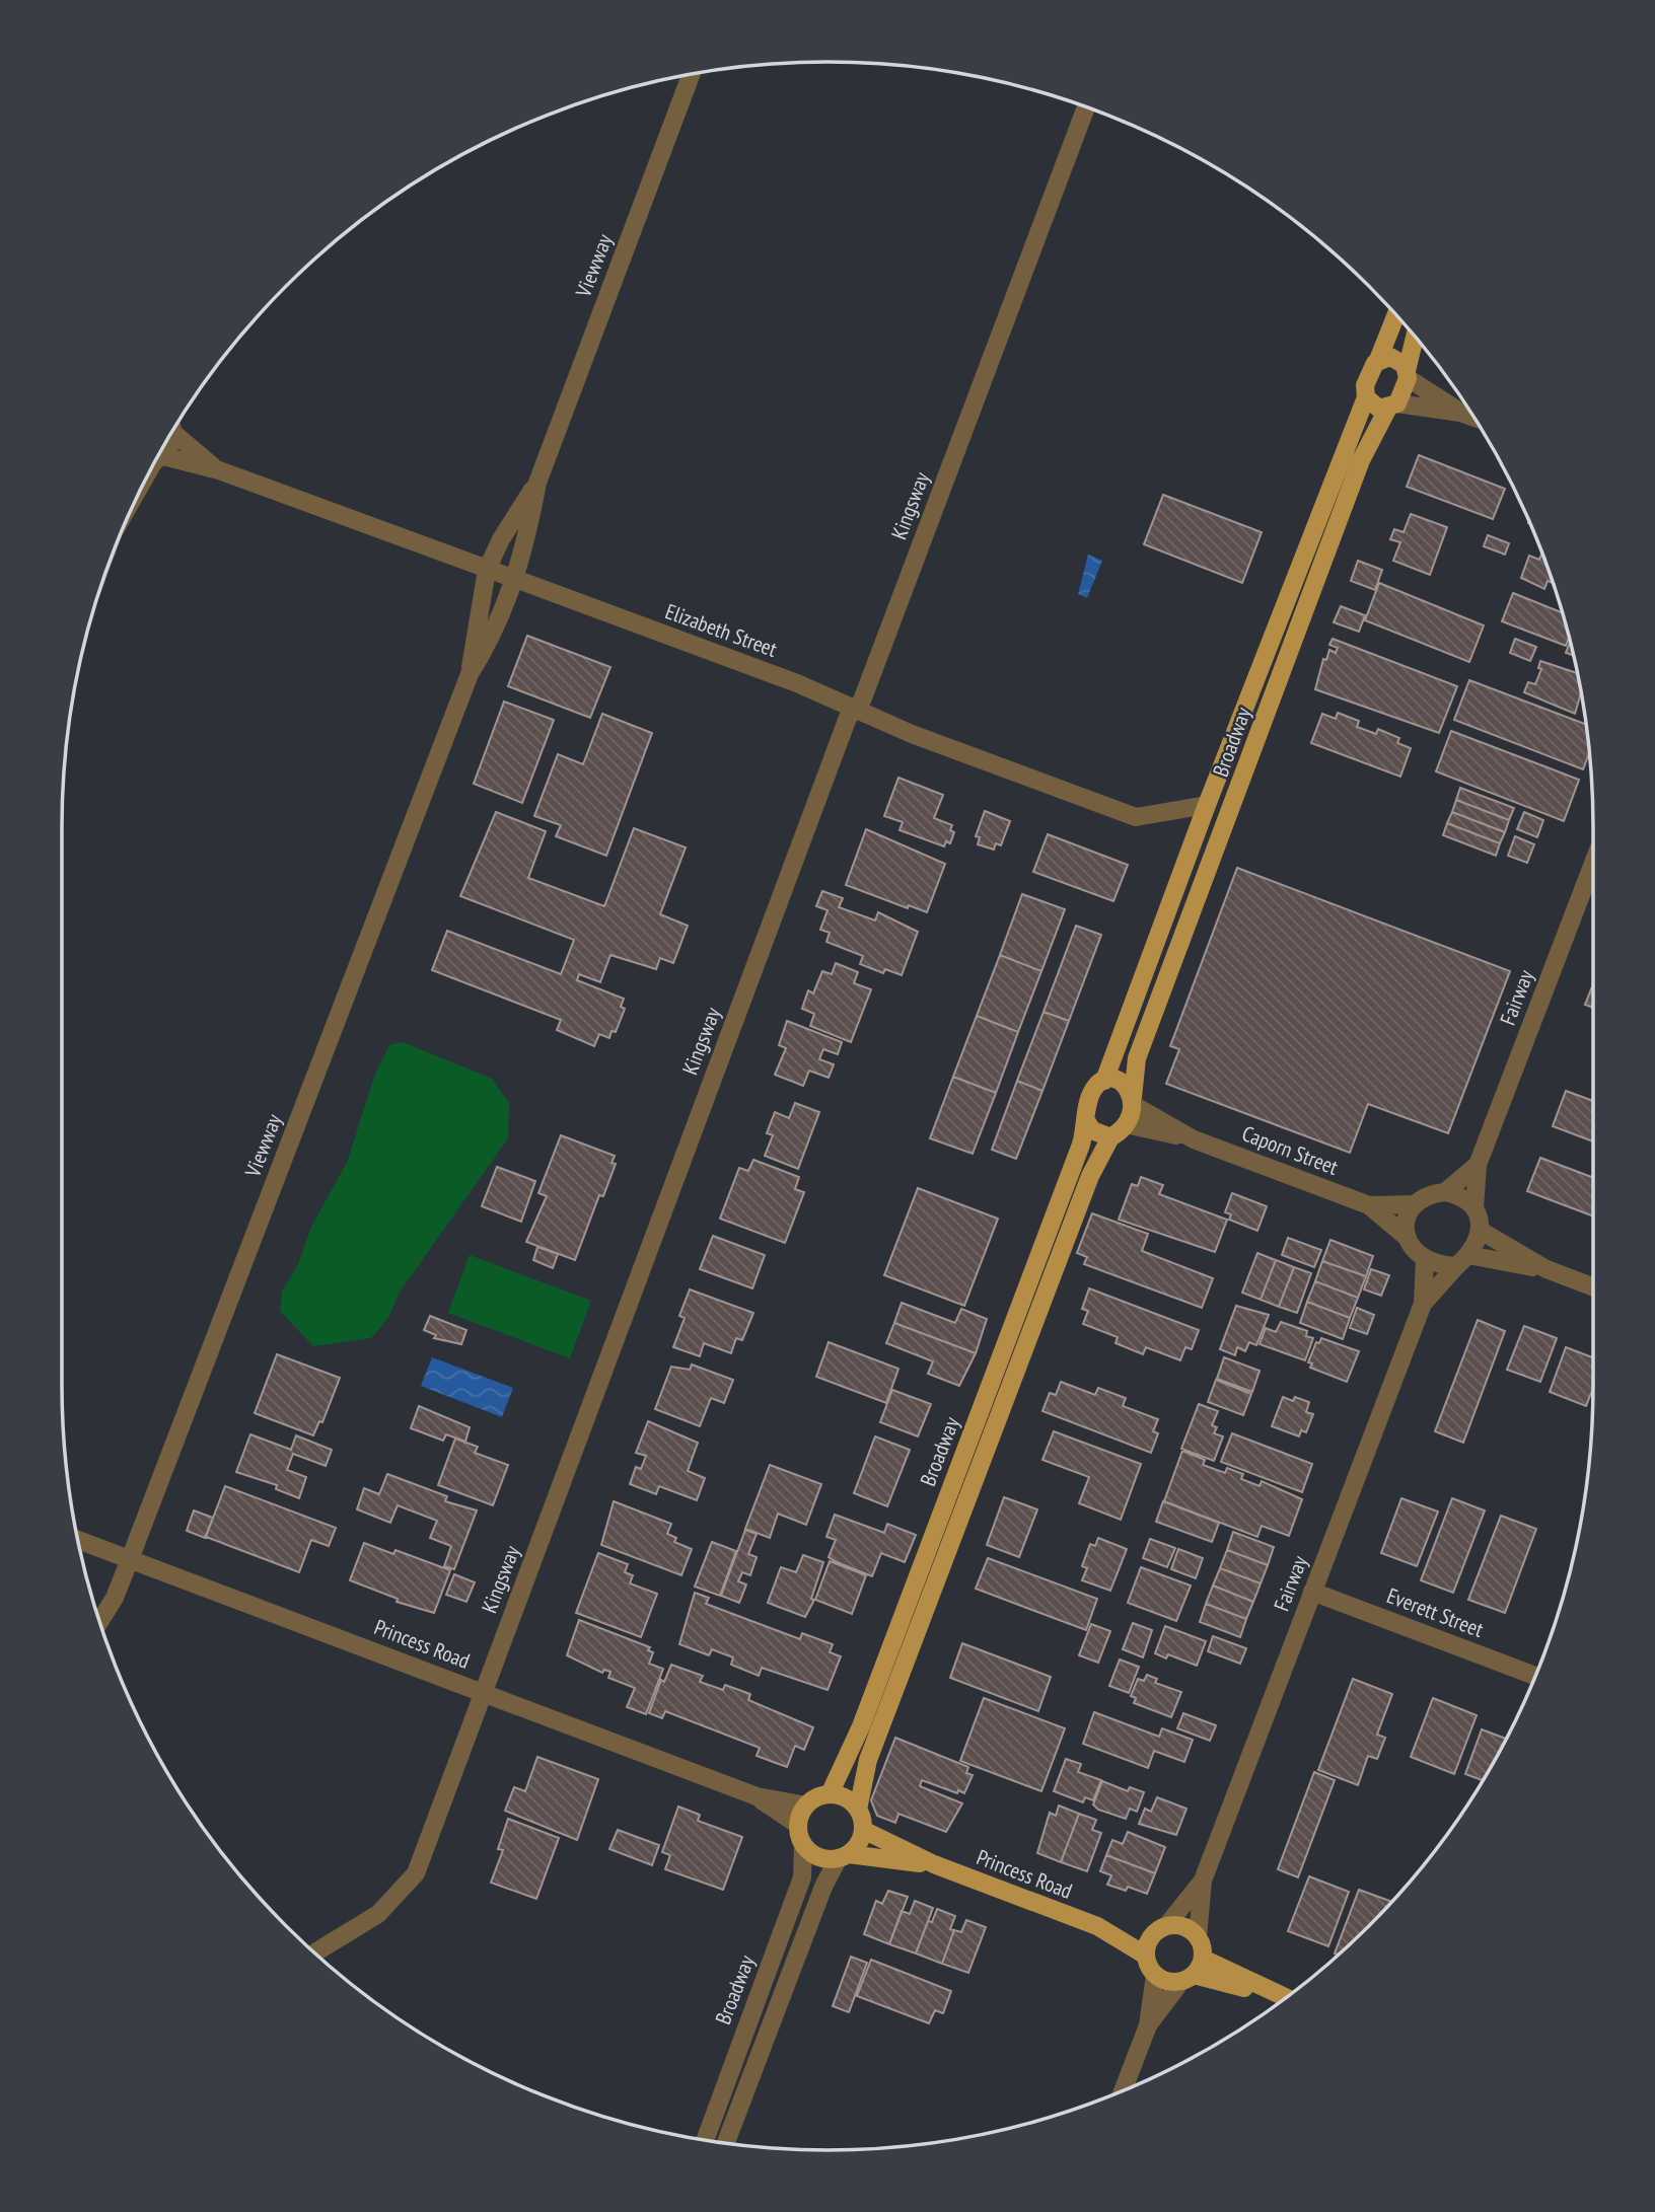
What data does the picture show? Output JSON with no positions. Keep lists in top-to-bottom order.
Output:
{
  "streets": {
    "main road": ["Broadway", "Princess Road"],
    "street": [
      "Viewway",
      "Kingsway",
      "Elizabeth Street",
      "Fairway",
      "Caporn Street",
      "Everett Street"
    ]
  },
  "crossings": [
    ["Viewway", "Elizabeth Street"],
    ["Viewway", "Princess Road"],
    ["Kingsway", "Elizabeth Street"],
    ["Kingsway", "Princess Road"],
    ["Elizabeth Street", "Broadway"],
    ["Broadway", "Caporn Street"],
    ["Broadway", "Princess Road"],
    ["Fairway", "Caporn Street"],
    ["Fairway", "Everett Street"]
  ]
}
